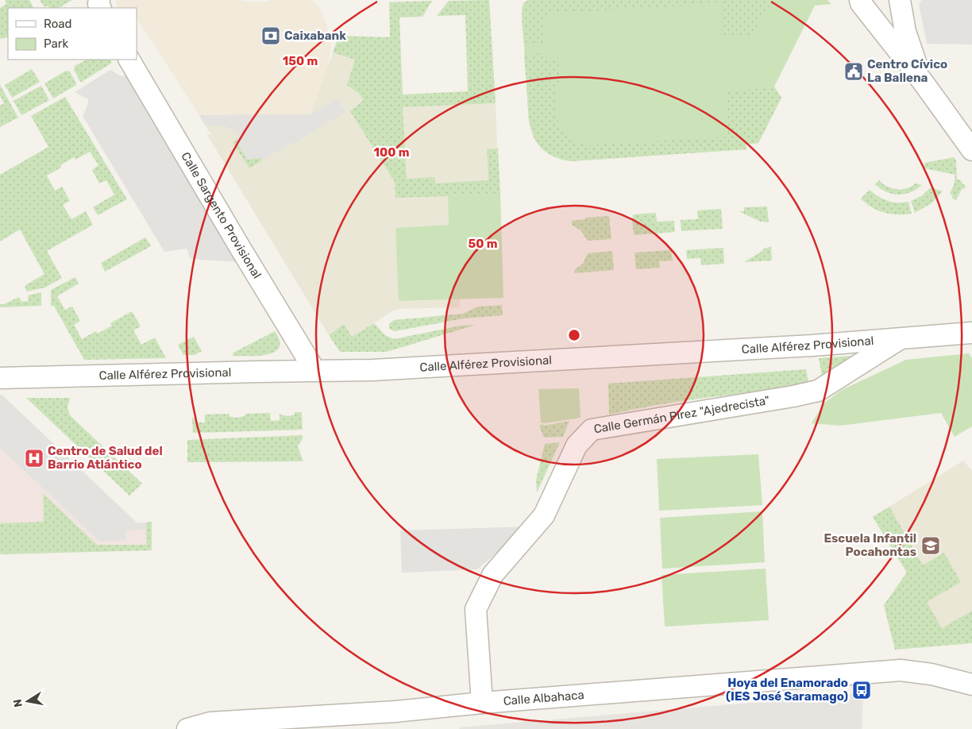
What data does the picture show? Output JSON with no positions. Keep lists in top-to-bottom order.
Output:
{
  "streets": {
    "street": [
      "Calle Sargento Provisional",
      "Calle Alférez Provisional",
      "Calle Germán Pirez \"Ajedrecista\"",
      "Calle Albahaca"
    ]
  },
  "crossings": [
    ["Calle Sargento Provisional", "Calle Alférez Provisional"],
    ["Calle Alférez Provisional", "Calle Germán Pirez \"Ajedrecista\""],
    ["Calle Germán Pirez \"Ajedrecista\"", "Calle Albahaca"]
  ],
  "places": {
    "bank": ["Caixabank"],
    "public building": ["Centro Cívico La Ballena"],
    "hospital": ["Centro de Salud del Barrio Atlántico"],
    "school or university": ["Escuela Infantil Pocahontas"],
    "bus stop": ["Hoya del Enamorado (IES José Saramago)"]
  },
  "legend": ["Road", "Park"],
  "north": "left",
  "rings": ["150 m", "100 m", "50 m"]
}
